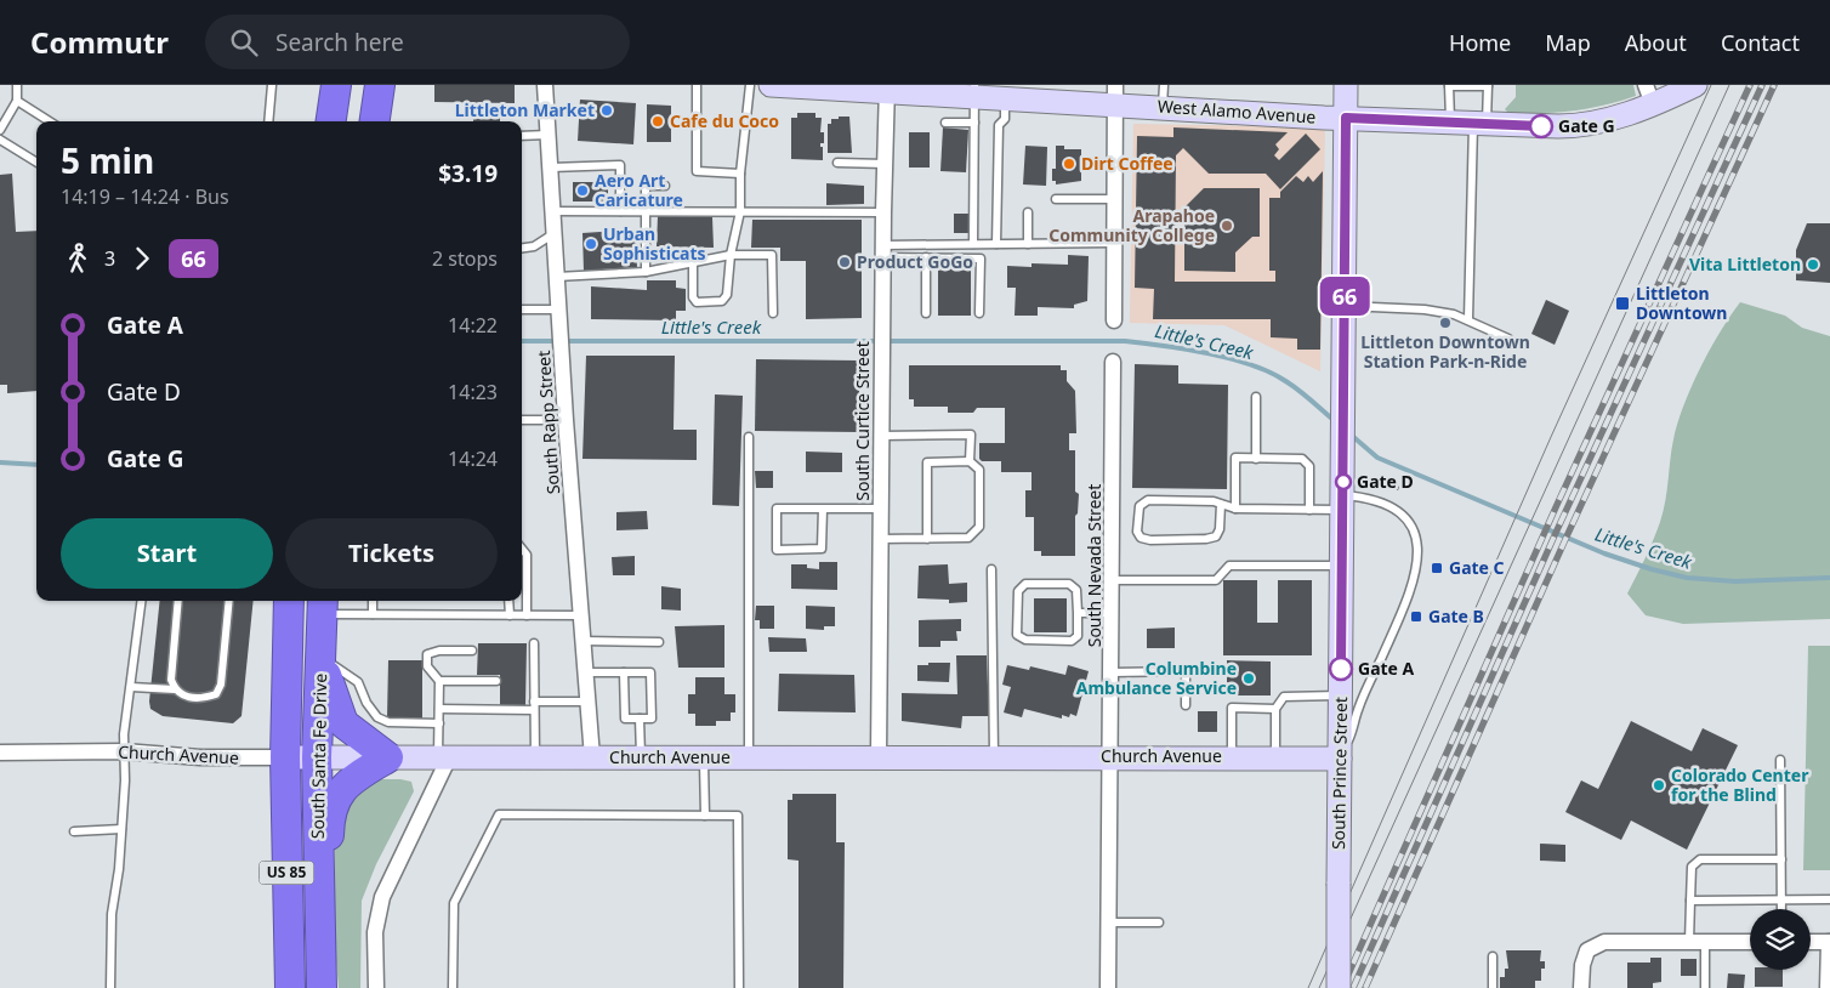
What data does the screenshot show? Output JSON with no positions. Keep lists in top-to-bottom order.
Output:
{
  "streets": {
    "highway": ["South Santa Fe Drive", "US 85"],
    "street": [
      "West Alamo Avenue",
      "South Curtice Street",
      "South Rapp Street",
      "South Nevada Street",
      "Church Avenue",
      "South Prince Street"
    ]
  },
  "crossings": [
    ["West Alamo Avenue", "South Curtice Street"],
    ["West Alamo Avenue", "South Prince Street"],
    ["South Curtice Street", "Church Avenue"],
    ["South Rapp Street", "Church Avenue"],
    ["South Nevada Street", "Church Avenue"],
    ["Church Avenue", "South Santa Fe Drive"],
    ["Church Avenue", "South Prince Street"]
  ],
  "water": ["Little's Creek"],
  "places": {
    "other": [
      "Littleton Market",
      "Cafe du Coco",
      "Gate G",
      "Dirt Coffee",
      "Aero Art Caricature",
      "Arapahoe Community College",
      "Urban Sophisticats",
      "Product GoGo",
      "Vita Littleton",
      "Littleton Downtown Station Park-n-Ride",
      "Gate D",
      "Gate A",
      "Columbine Ambulance Service",
      "Colorado Center for the Blind"
    ],
    "transit": ["Littleton Downtown", "Gate C", "Gate B"]
  },
  "lines": ["bus line 66"],
  "page": {
    "header": "Commutr",
    "search": "Search here",
    "nav": [
      "Home",
      "Map",
      "About",
      "Contact"
    ],
    "on_map": "66",
    "heading": ["5 min", "14:19 – 14:24 · Bus", "$3.19"],
    "legs": ["3", "66", "2 stops"],
    "list": [
      {
        "name": "Gate A",
        "value": "14:22"
      },
      {
        "name": "Gate D",
        "value": "14:23"
      },
      {
        "name": "Gate G",
        "value": "14:24"
      }
    ],
    "buttons": ["Start", "Tickets"]
  }
}
